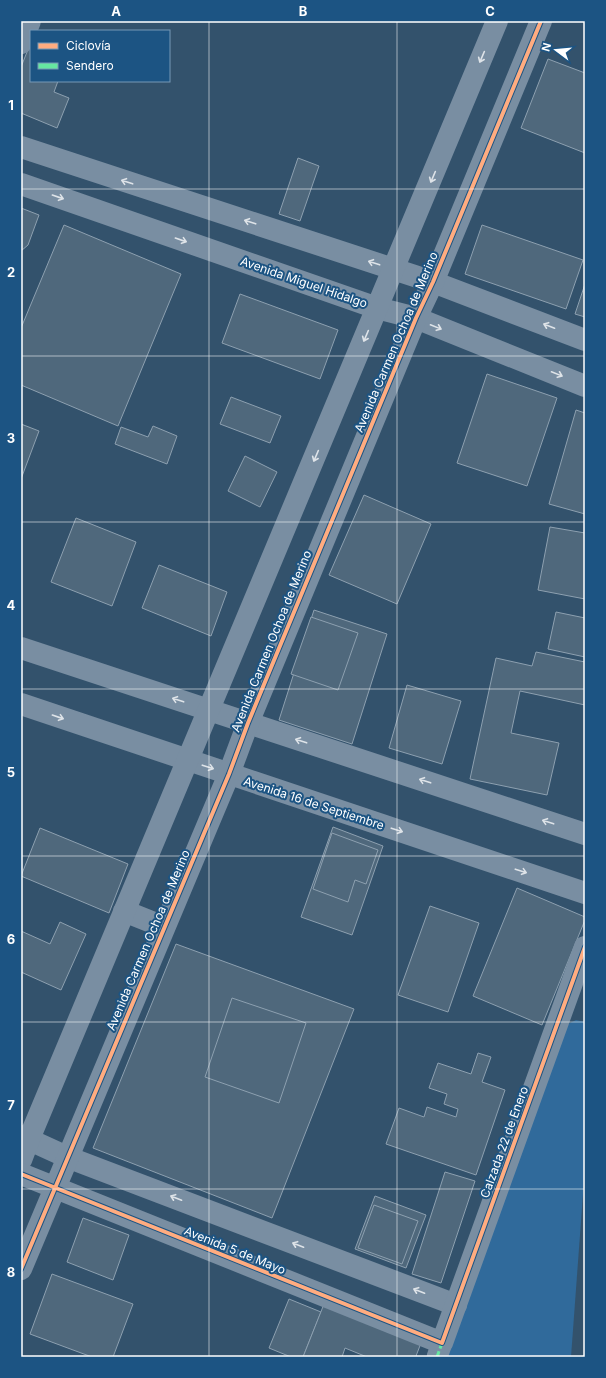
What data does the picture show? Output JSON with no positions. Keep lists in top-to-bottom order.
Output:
{
  "streets": {
    "street": [
      "Avenida Miguel Hidalgo",
      "Avenida Carmen Ochoa de Merino",
      "Avenida 16 de Septiembre",
      "Calzada 22 de Enero",
      "Avenida 5 de Mayo"
    ]
  },
  "crossings": [
    ["Avenida Miguel Hidalgo", "Avenida Carmen Ochoa de Merino"],
    ["Avenida Carmen Ochoa de Merino", "Avenida 16 de Septiembre"],
    ["Avenida Carmen Ochoa de Merino", "Avenida 5 de Mayo"],
    ["Calzada 22 de Enero", "Avenida 5 de Mayo"]
  ],
  "legend": ["Ciclovía", "Sendero"],
  "north": "left",
  "grid": {
    "columns": ["A", "B", "C"],
    "rows": [
      "1",
      "2",
      "3",
      "4",
      "5",
      "6",
      "7",
      "8"
    ]
  }
}
